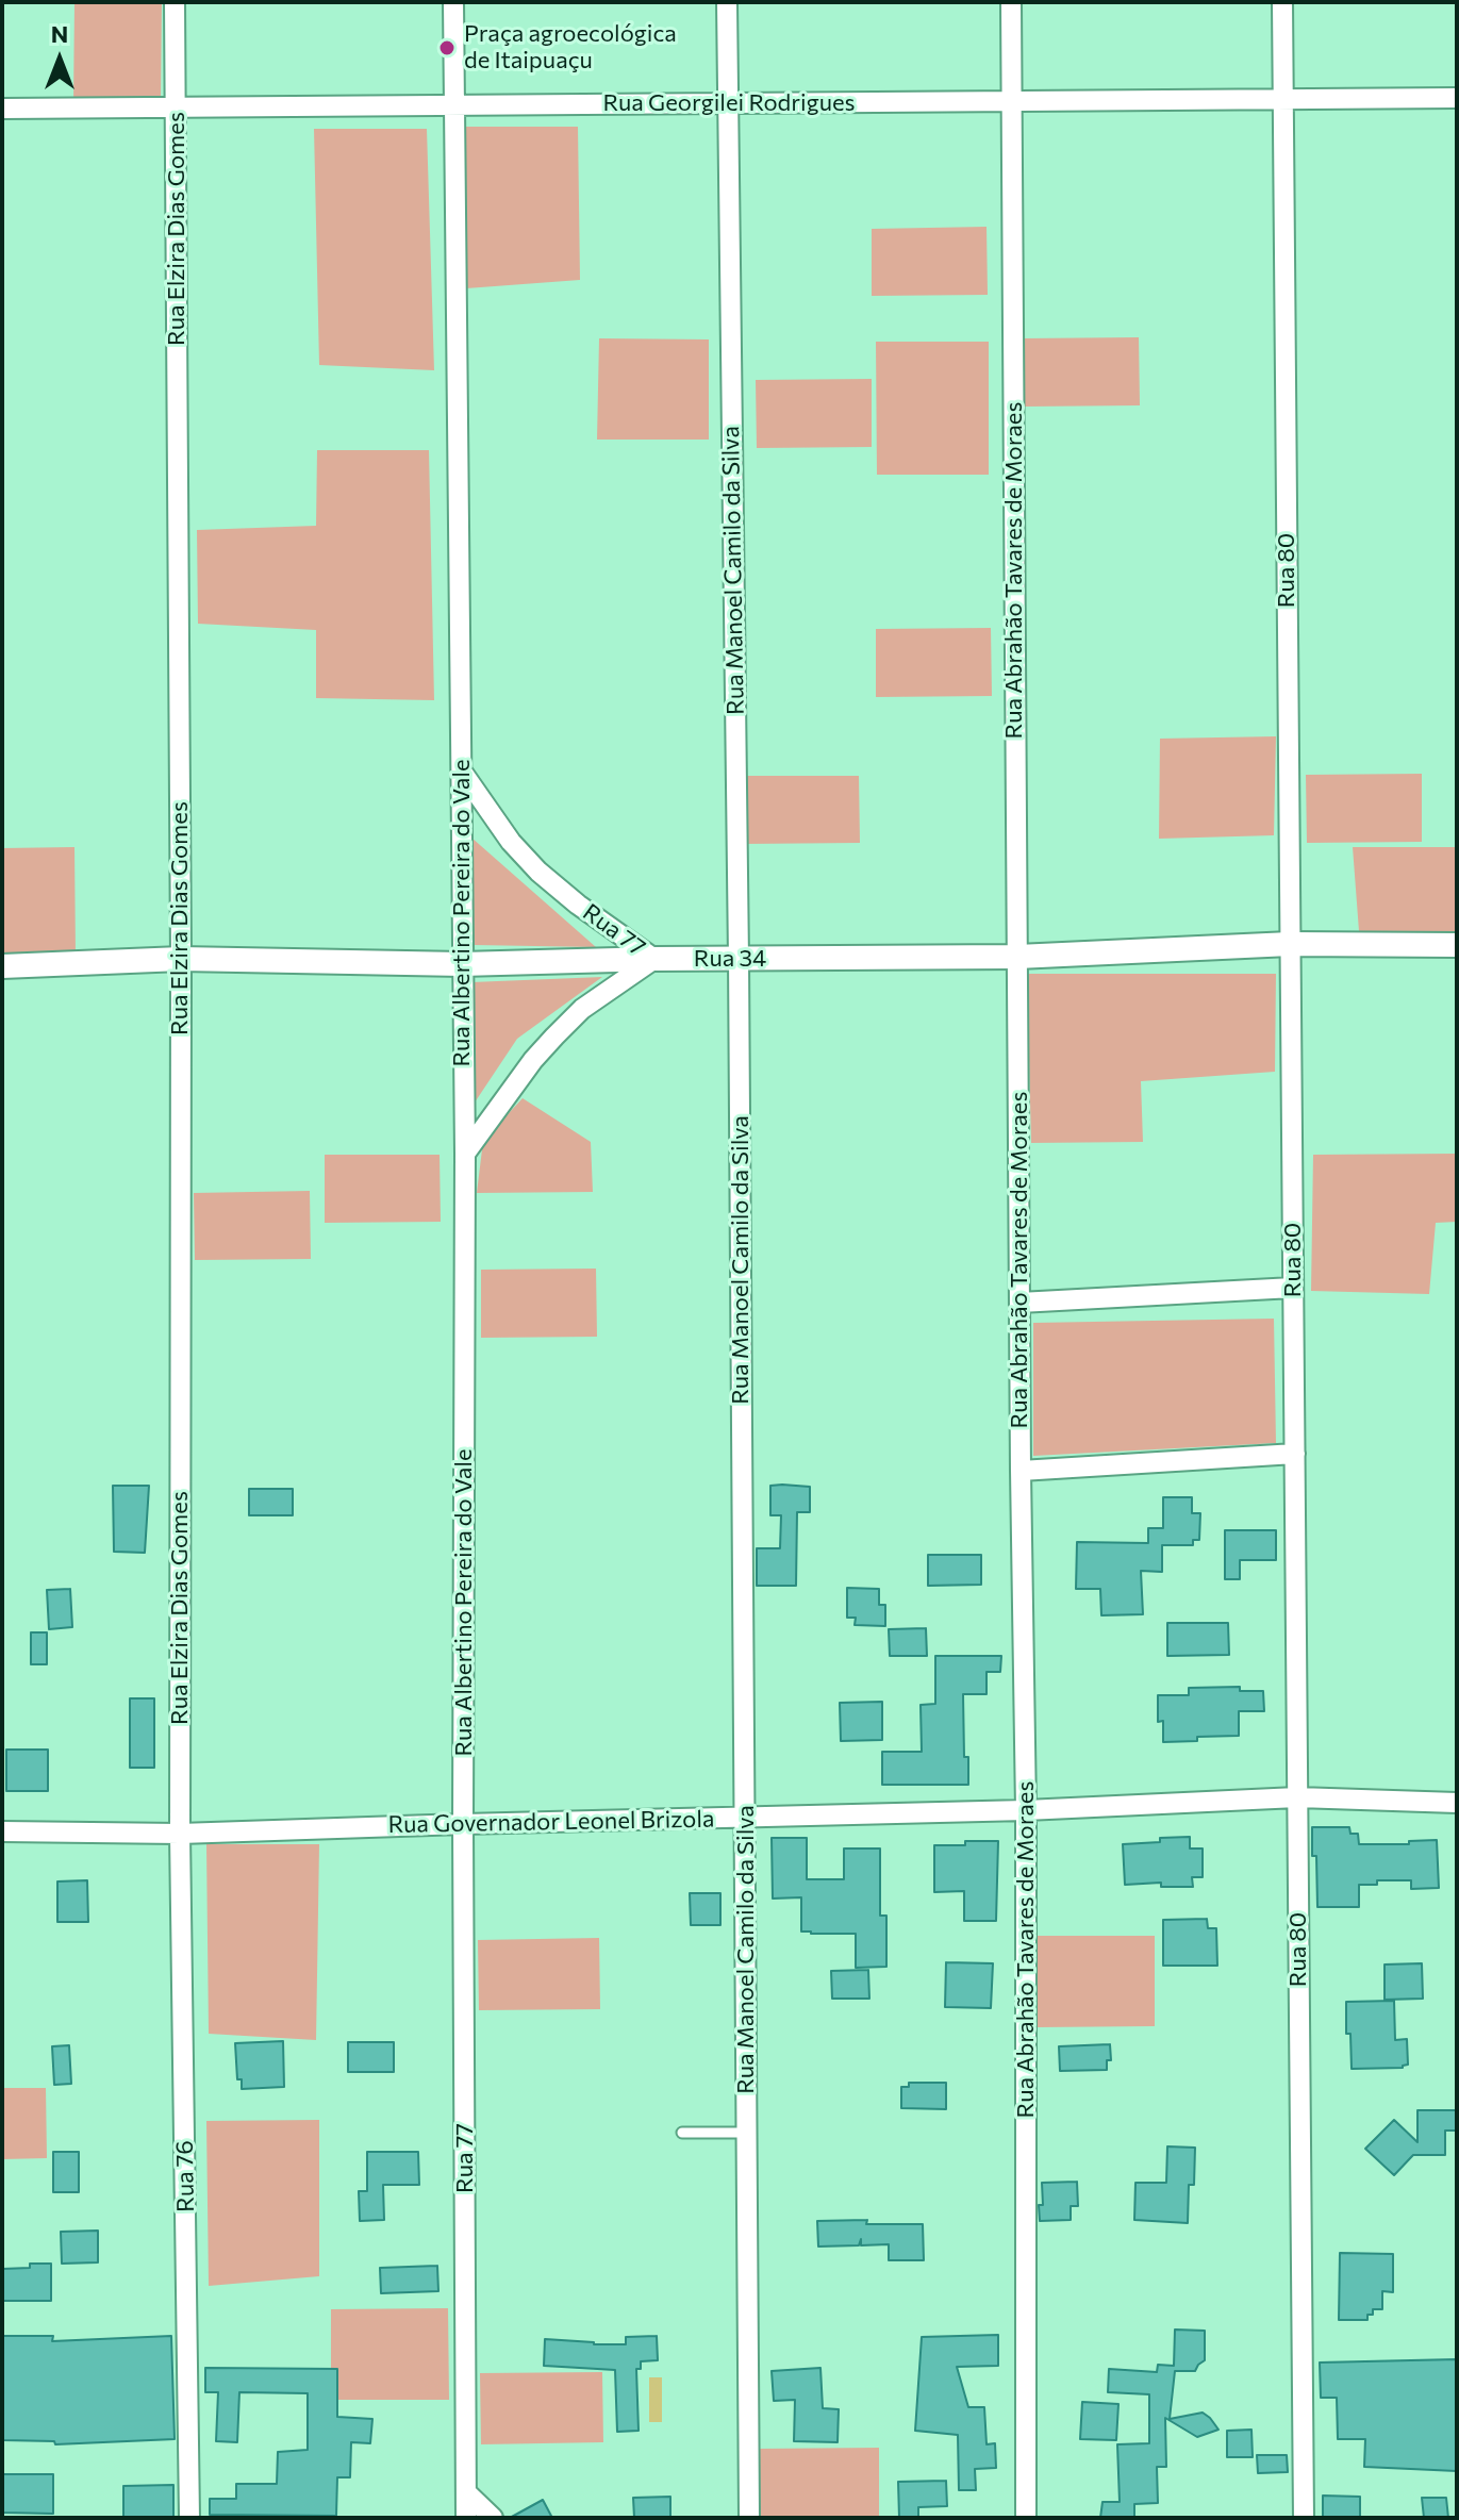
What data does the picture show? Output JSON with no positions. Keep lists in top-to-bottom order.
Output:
{
  "streets": {
    "street": [
      "Rua Georgilei Rodrigues",
      "Rua Elzira Dias Gomes",
      "Rua Manoel Camilo da Silva",
      "Rua Abrahão Tavares de Moraes",
      "Rua 80",
      "Rua Albertino Pereira do Vale",
      "Rua 77",
      "Rua 34",
      "Rua Governador Leonel Brizola",
      "Rua 76"
    ]
  },
  "crossings": [
    ["Rua Georgilei Rodrigues", "Rua Elzira Dias Gomes"],
    ["Rua Georgilei Rodrigues", "Rua Manoel Camilo da Silva"],
    ["Rua Georgilei Rodrigues", "Rua Abrahão Tavares de Moraes"],
    ["Rua Georgilei Rodrigues", "Rua 80"],
    ["Rua Georgilei Rodrigues", "Rua Albertino Pereira do Vale"],
    ["Rua Elzira Dias Gomes", "Rua 34"],
    ["Rua Elzira Dias Gomes", "Rua Governador Leonel Brizola"],
    ["Rua Elzira Dias Gomes", "Rua 76"],
    ["Rua Manoel Camilo da Silva", "Rua 34"],
    ["Rua Manoel Camilo da Silva", "Rua Governador Leonel Brizola"],
    ["Rua Abrahão Tavares de Moraes", "Rua 34"],
    ["Rua Abrahão Tavares de Moraes", "Rua Governador Leonel Brizola"],
    ["Rua 80", "Rua 34"],
    ["Rua 80", "Rua Governador Leonel Brizola"],
    ["Rua Albertino Pereira do Vale", "Rua 77"],
    ["Rua Albertino Pereira do Vale", "Rua 34"],
    ["Rua Albertino Pereira do Vale", "Rua Governador Leonel Brizola"],
    ["Rua 77", "Rua 34"],
    ["Rua 77", "Rua Governador Leonel Brizola"],
    ["Rua Governador Leonel Brizola", "Rua 76"]
  ],
  "places": ["Praça agroecológica de Itaipuaçu"],
  "north": "top"
}
